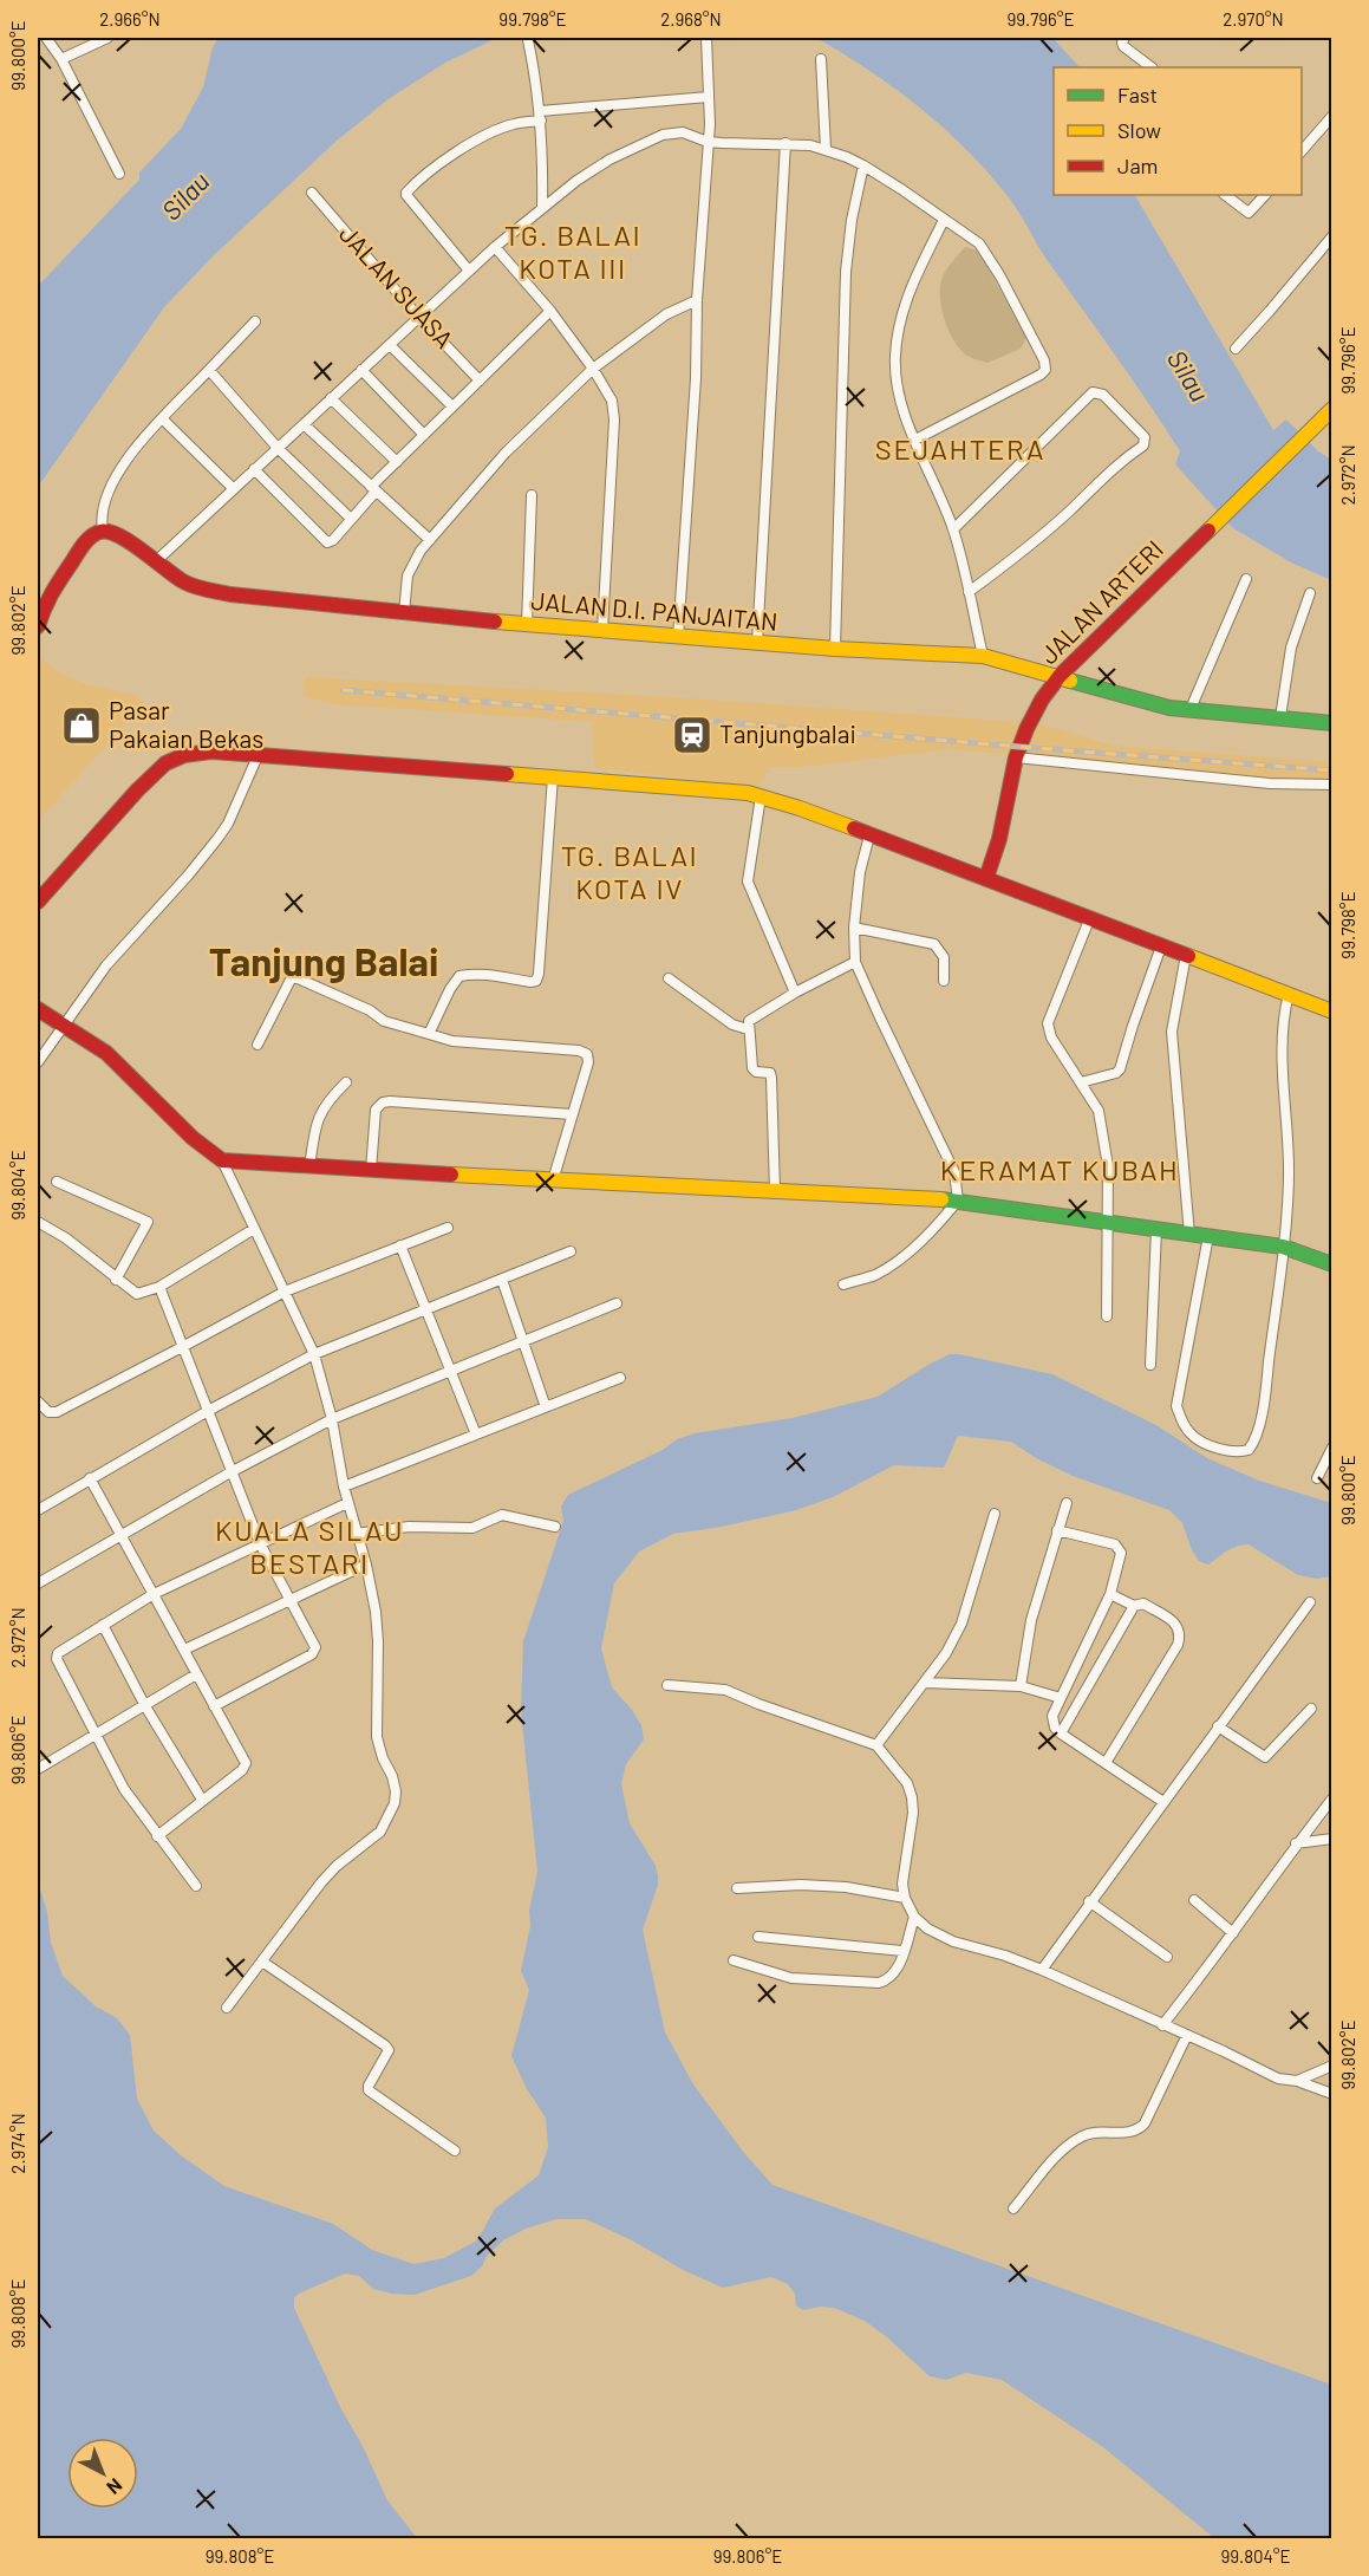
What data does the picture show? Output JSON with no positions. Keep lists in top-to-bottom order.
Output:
{
  "streets": {
    "main road": ["JALAN ARTERI", "JALAN D.I. PANJAITAN"],
    "street": ["JALAN SUASA"]
  },
  "crossings": [
    ["JALAN ARTERI", "JALAN D.I. PANJAITAN"]
  ],
  "districts": [
    "TG. BALAI KOTA III",
    "SEJAHTERA",
    "TG. BALAI KOTA IV",
    "Tanjung Balai",
    "KERAMAT KUBAH",
    "KUALA SILAU BESTARI"
  ],
  "water": ["Silau"],
  "places": {
    "shop": ["Pasar Pakaian Bekas"],
    "station": ["Tanjungbalai"]
  },
  "legend": ["Fast", "Slow", "Jam"],
  "north": "bottom right",
  "coordinates": [
    "2.966°N",
    "99.798°E",
    "2.968°N",
    "99.796°E",
    "2.970°N",
    "99.800°E",
    "2.972°N",
    "99.802°E",
    "99.804°E",
    "99.806°E",
    "2.974°N",
    "99.808°E"
  ]
}
